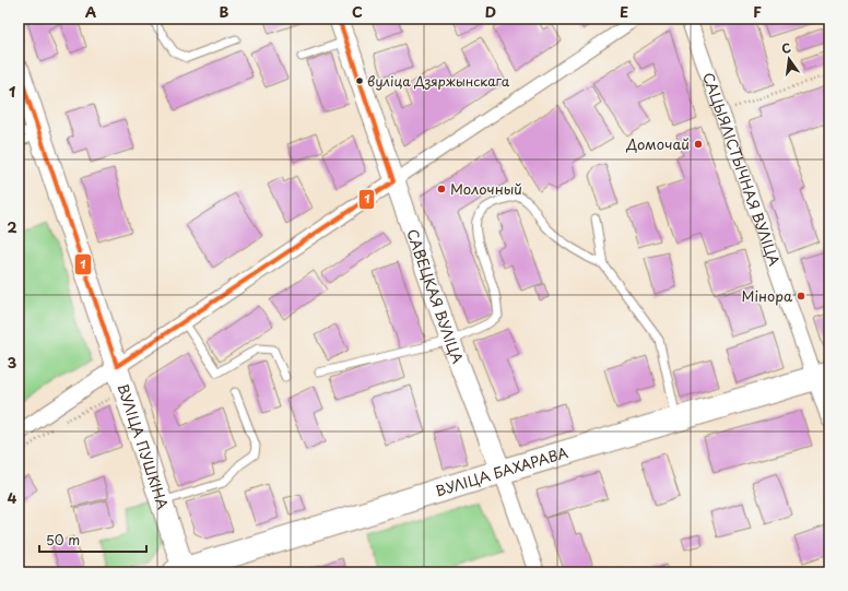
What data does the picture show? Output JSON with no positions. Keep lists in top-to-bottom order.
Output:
{
  "streets": {
    "main road": ["ВУЛІЦА ПУШКІНА", "ВУЛІЦА БАХАРАВА"],
    "street": ["САЦЫЯЛІСТЫЧНАЯ ВУЛІЦА", "САВЕЦКАЯ ВУЛІЦА"]
  },
  "crossings": [
    ["САЦЫЯЛІСТЫЧНАЯ ВУЛІЦА", "ВУЛІЦА БАХАРАВА"],
    ["САВЕЦКАЯ ВУЛІЦА", "ВУЛІЦА БАХАРАВА"],
    ["ВУЛІЦА ПУШКІНА", "ВУЛІЦА БАХАРАВА"]
  ],
  "places": [
    "вуліца Дзяржынскага",
    "Домочай",
    "Молочный",
    "Мінора"
  ],
  "lines": ["transit line 1"],
  "scale_bar": "50 m",
  "north": "top",
  "grid": {
    "columns": [
      "A",
      "B",
      "C",
      "D",
      "E",
      "F"
    ],
    "rows": [
      "1",
      "2",
      "3",
      "4"
    ]
  }
}
